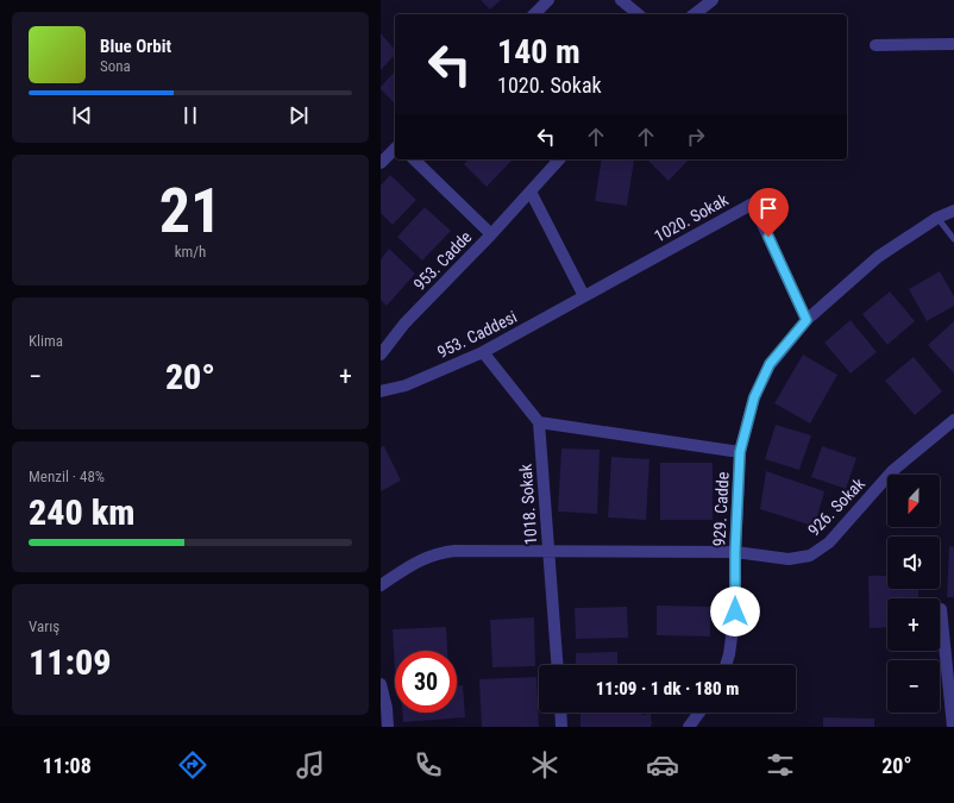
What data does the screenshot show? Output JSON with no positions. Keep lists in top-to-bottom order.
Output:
{
  "streets": {
    "street": [
      "1020. Sokak",
      "953. Cadde",
      "953. Caddesi",
      "1018. Sokak",
      "926. Sokak",
      "929. Cadde"
    ]
  },
  "crossings": [
    ["1020. Sokak", "953. Caddesi"],
    ["1020. Sokak", "929. Cadde"],
    ["1018. Sokak", "926. Sokak"],
    ["926. Sokak", "929. Cadde"]
  ],
  "north": "bottom",
  "page": {
    "turn": ["140 m", "1020. Sokak"],
    "song": ["Blue Orbit", "Sona"],
    "tile": [
      ["21", "km/h"],
      "Klima",
      ["Menzil · 48%", "240 km"],
      ["Varış", "11:09"]
    ],
    "heat": ["−", "20°", "+"],
    "map_buttons": ["+", "−"],
    "limit": "30",
    "trip": "11:09 · 1 dk · 180 m",
    "tabs": ["11:08", "20°"]
  }
}
